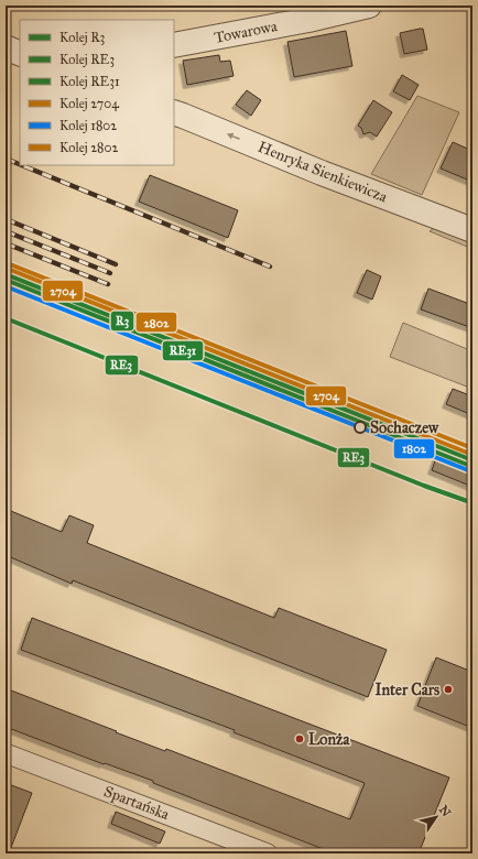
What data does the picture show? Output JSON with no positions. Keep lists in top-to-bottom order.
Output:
{
  "streets": {
    "street": ["Towarowa", "Henryka Sienkiewicza", "Spartańska"]
  },
  "one_way": ["Henryka Sienkiewicza"],
  "places": ["Sochaczew", "Inter Cars", "Lonża"],
  "lines": [
    "rail line 2802",
    "rail line 2704",
    "rail line R3",
    "rail line RE31",
    "rail line 1802",
    "rail line RE3"
  ],
  "legend": [
    "Kolej R3",
    "Kolej RE3",
    "Kolej RE31",
    "Kolej 2704",
    "Kolej 1802",
    "Kolej 2802"
  ],
  "north": "top right"
}
